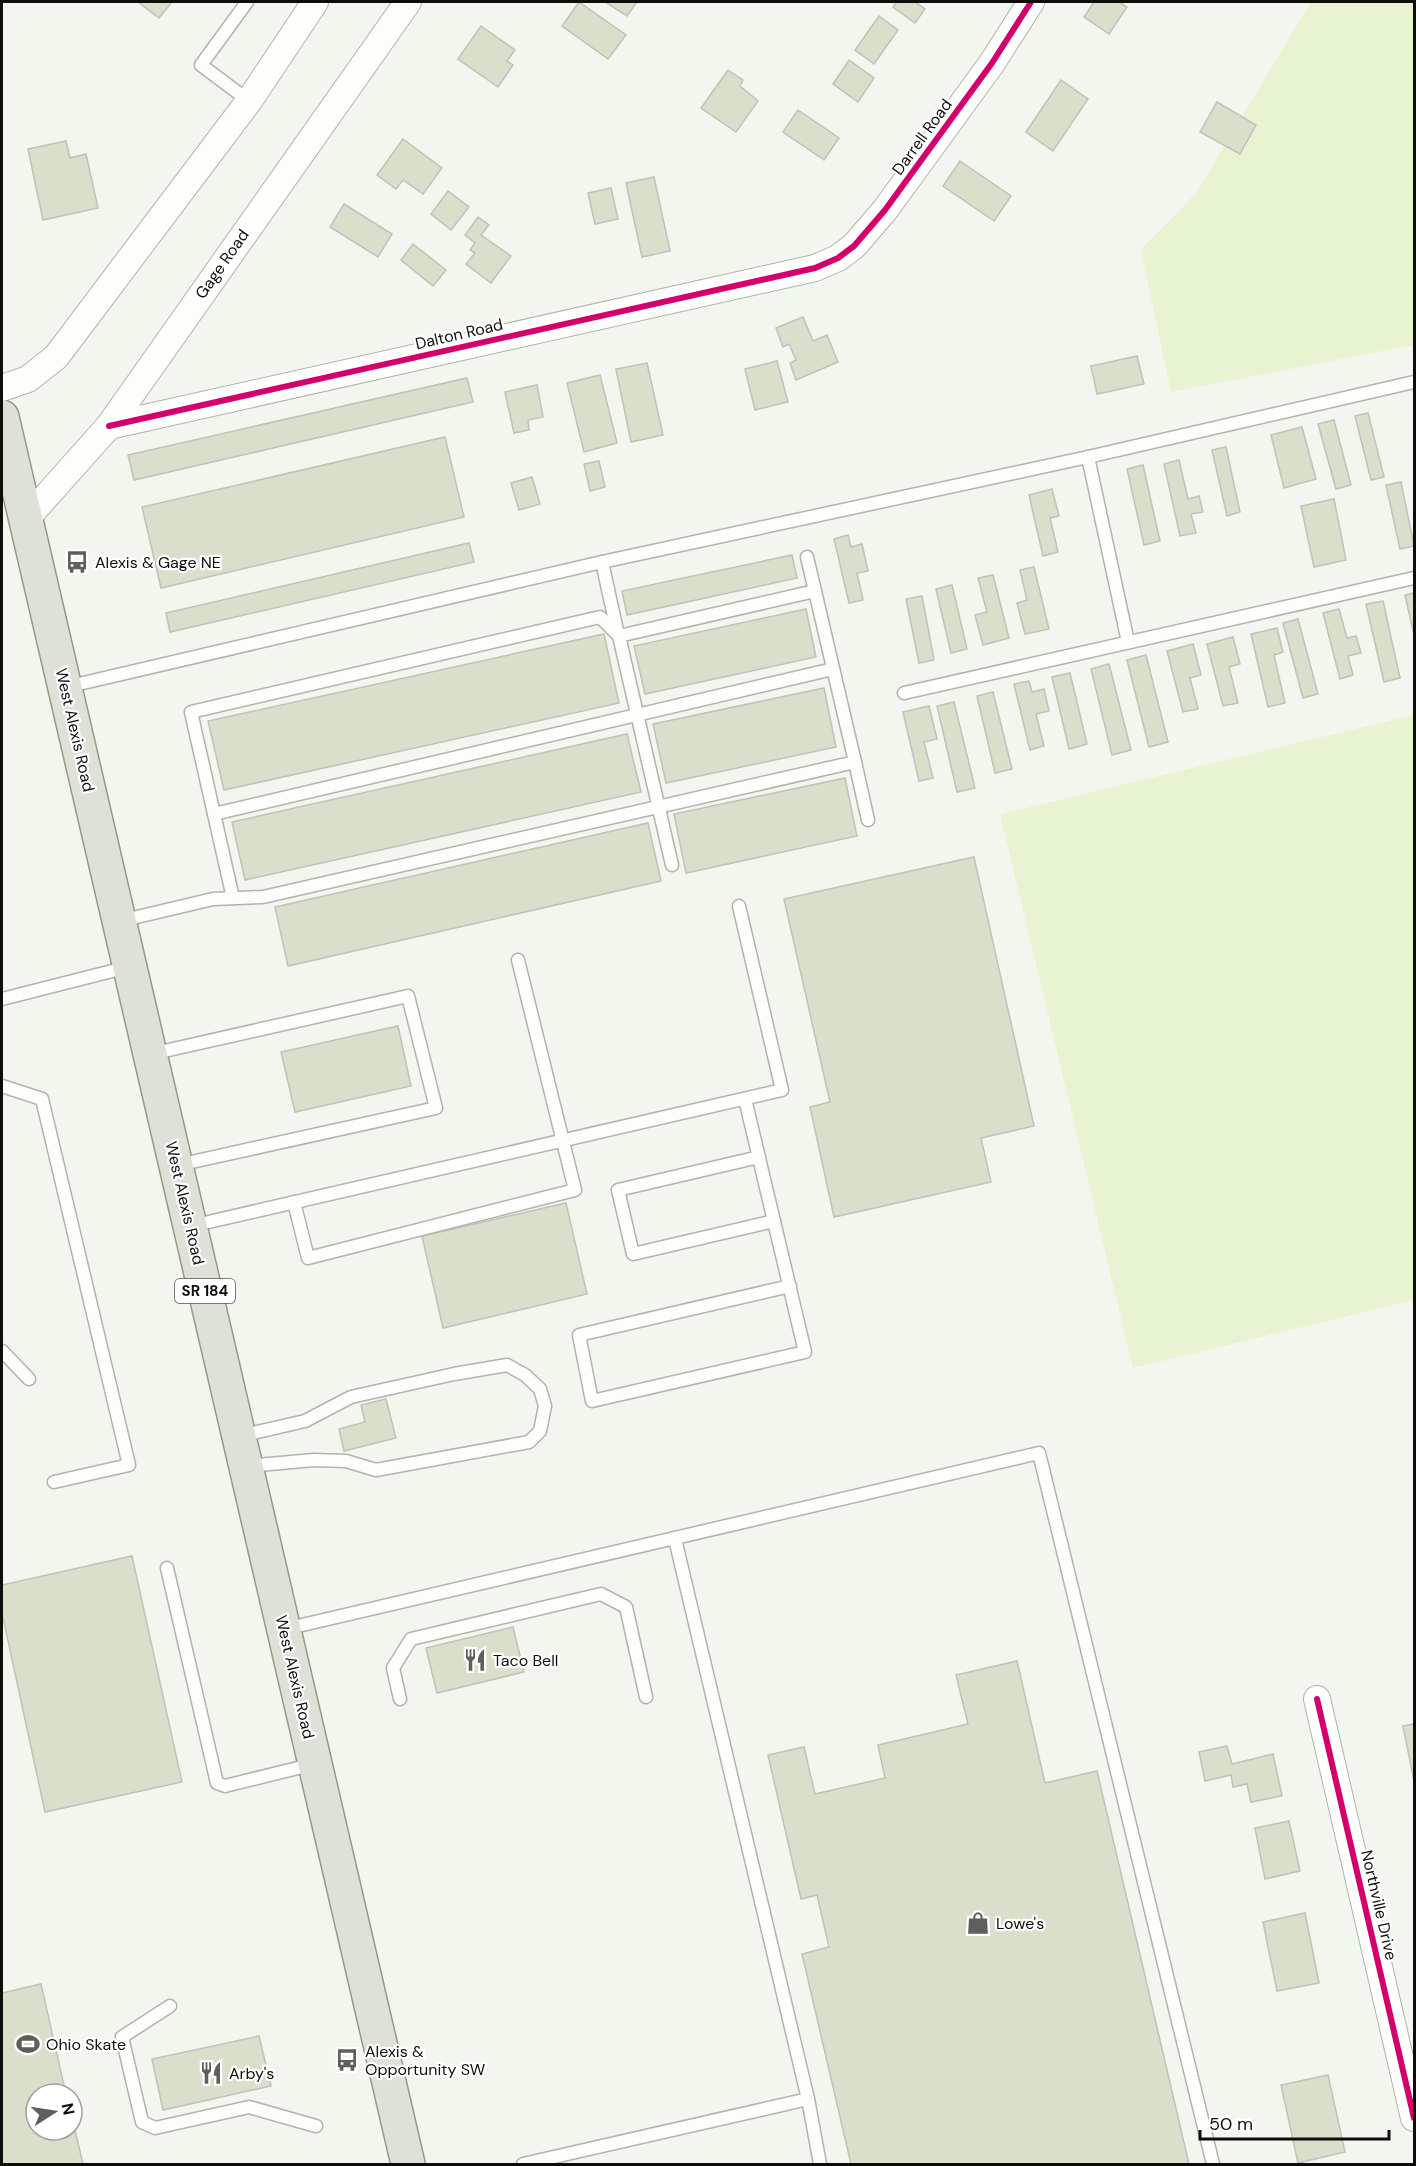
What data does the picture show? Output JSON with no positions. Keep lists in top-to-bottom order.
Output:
{
  "streets": {
    "main road": ["West Alexis Road", "SR 184"],
    "street": [
      "Darrell Road",
      "Gage Road",
      "Dalton Road",
      "Northville Drive"
    ]
  },
  "crossings": [
    ["Darrell Road", "Dalton Road"],
    ["Gage Road", "Dalton Road"],
    ["Gage Road", "West Alexis Road"]
  ],
  "places": {
    "bus stop": ["Alexis & Gage NE", "Alexis & Opportunity SW"],
    "restaurant": ["Taco Bell", "Arby's"],
    "shop": ["Lowe's"],
    "sports": ["Ohio Skate"]
  },
  "scale_bar": "50 m",
  "north": "right"
}
